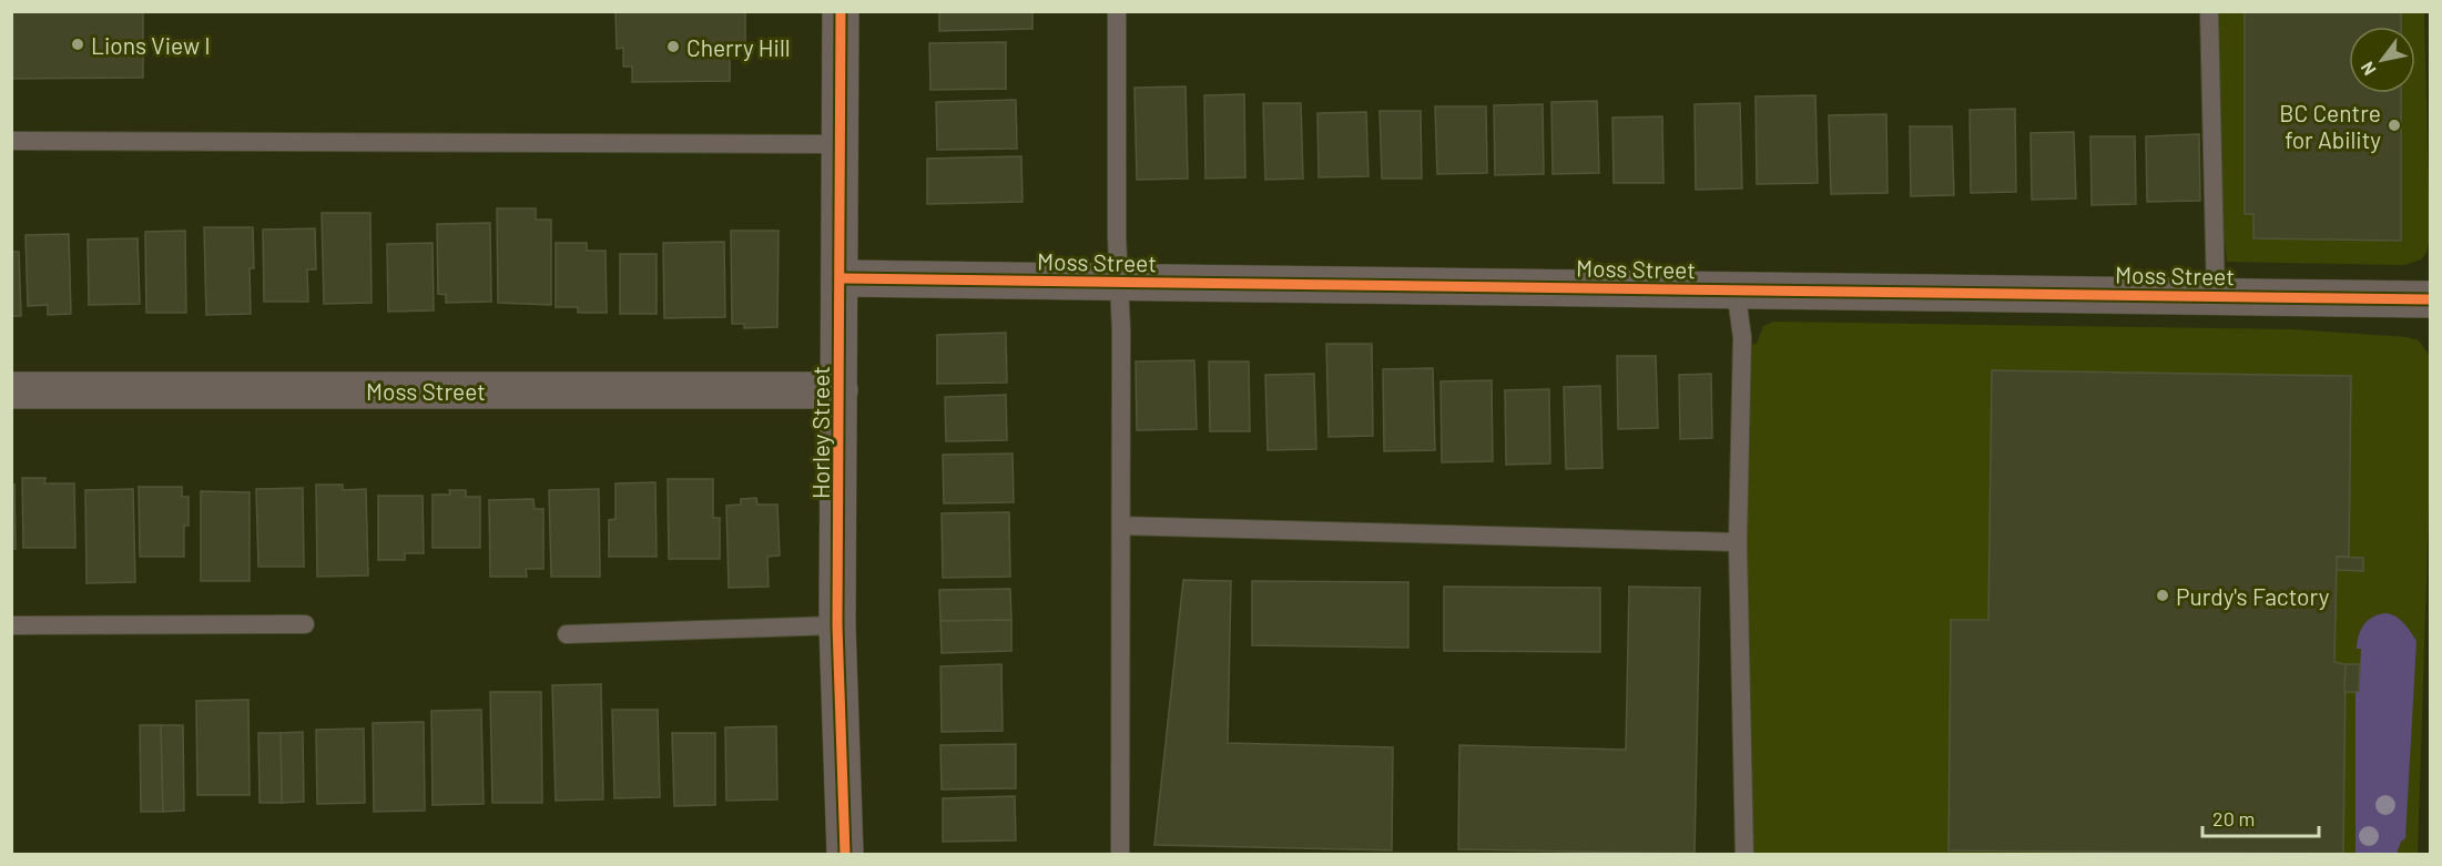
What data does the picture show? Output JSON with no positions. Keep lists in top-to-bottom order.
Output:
{
  "streets": {
    "street": ["Moss Street", "Horley Street"]
  },
  "crossings": [
    ["Moss Street", "Horley Street"]
  ],
  "places": [
    "Lions View I",
    "Cherry Hill",
    "BC Centre for Ability",
    "Purdy's Factory"
  ],
  "scale_bar": "20 m",
  "north": "bottom left"
}
